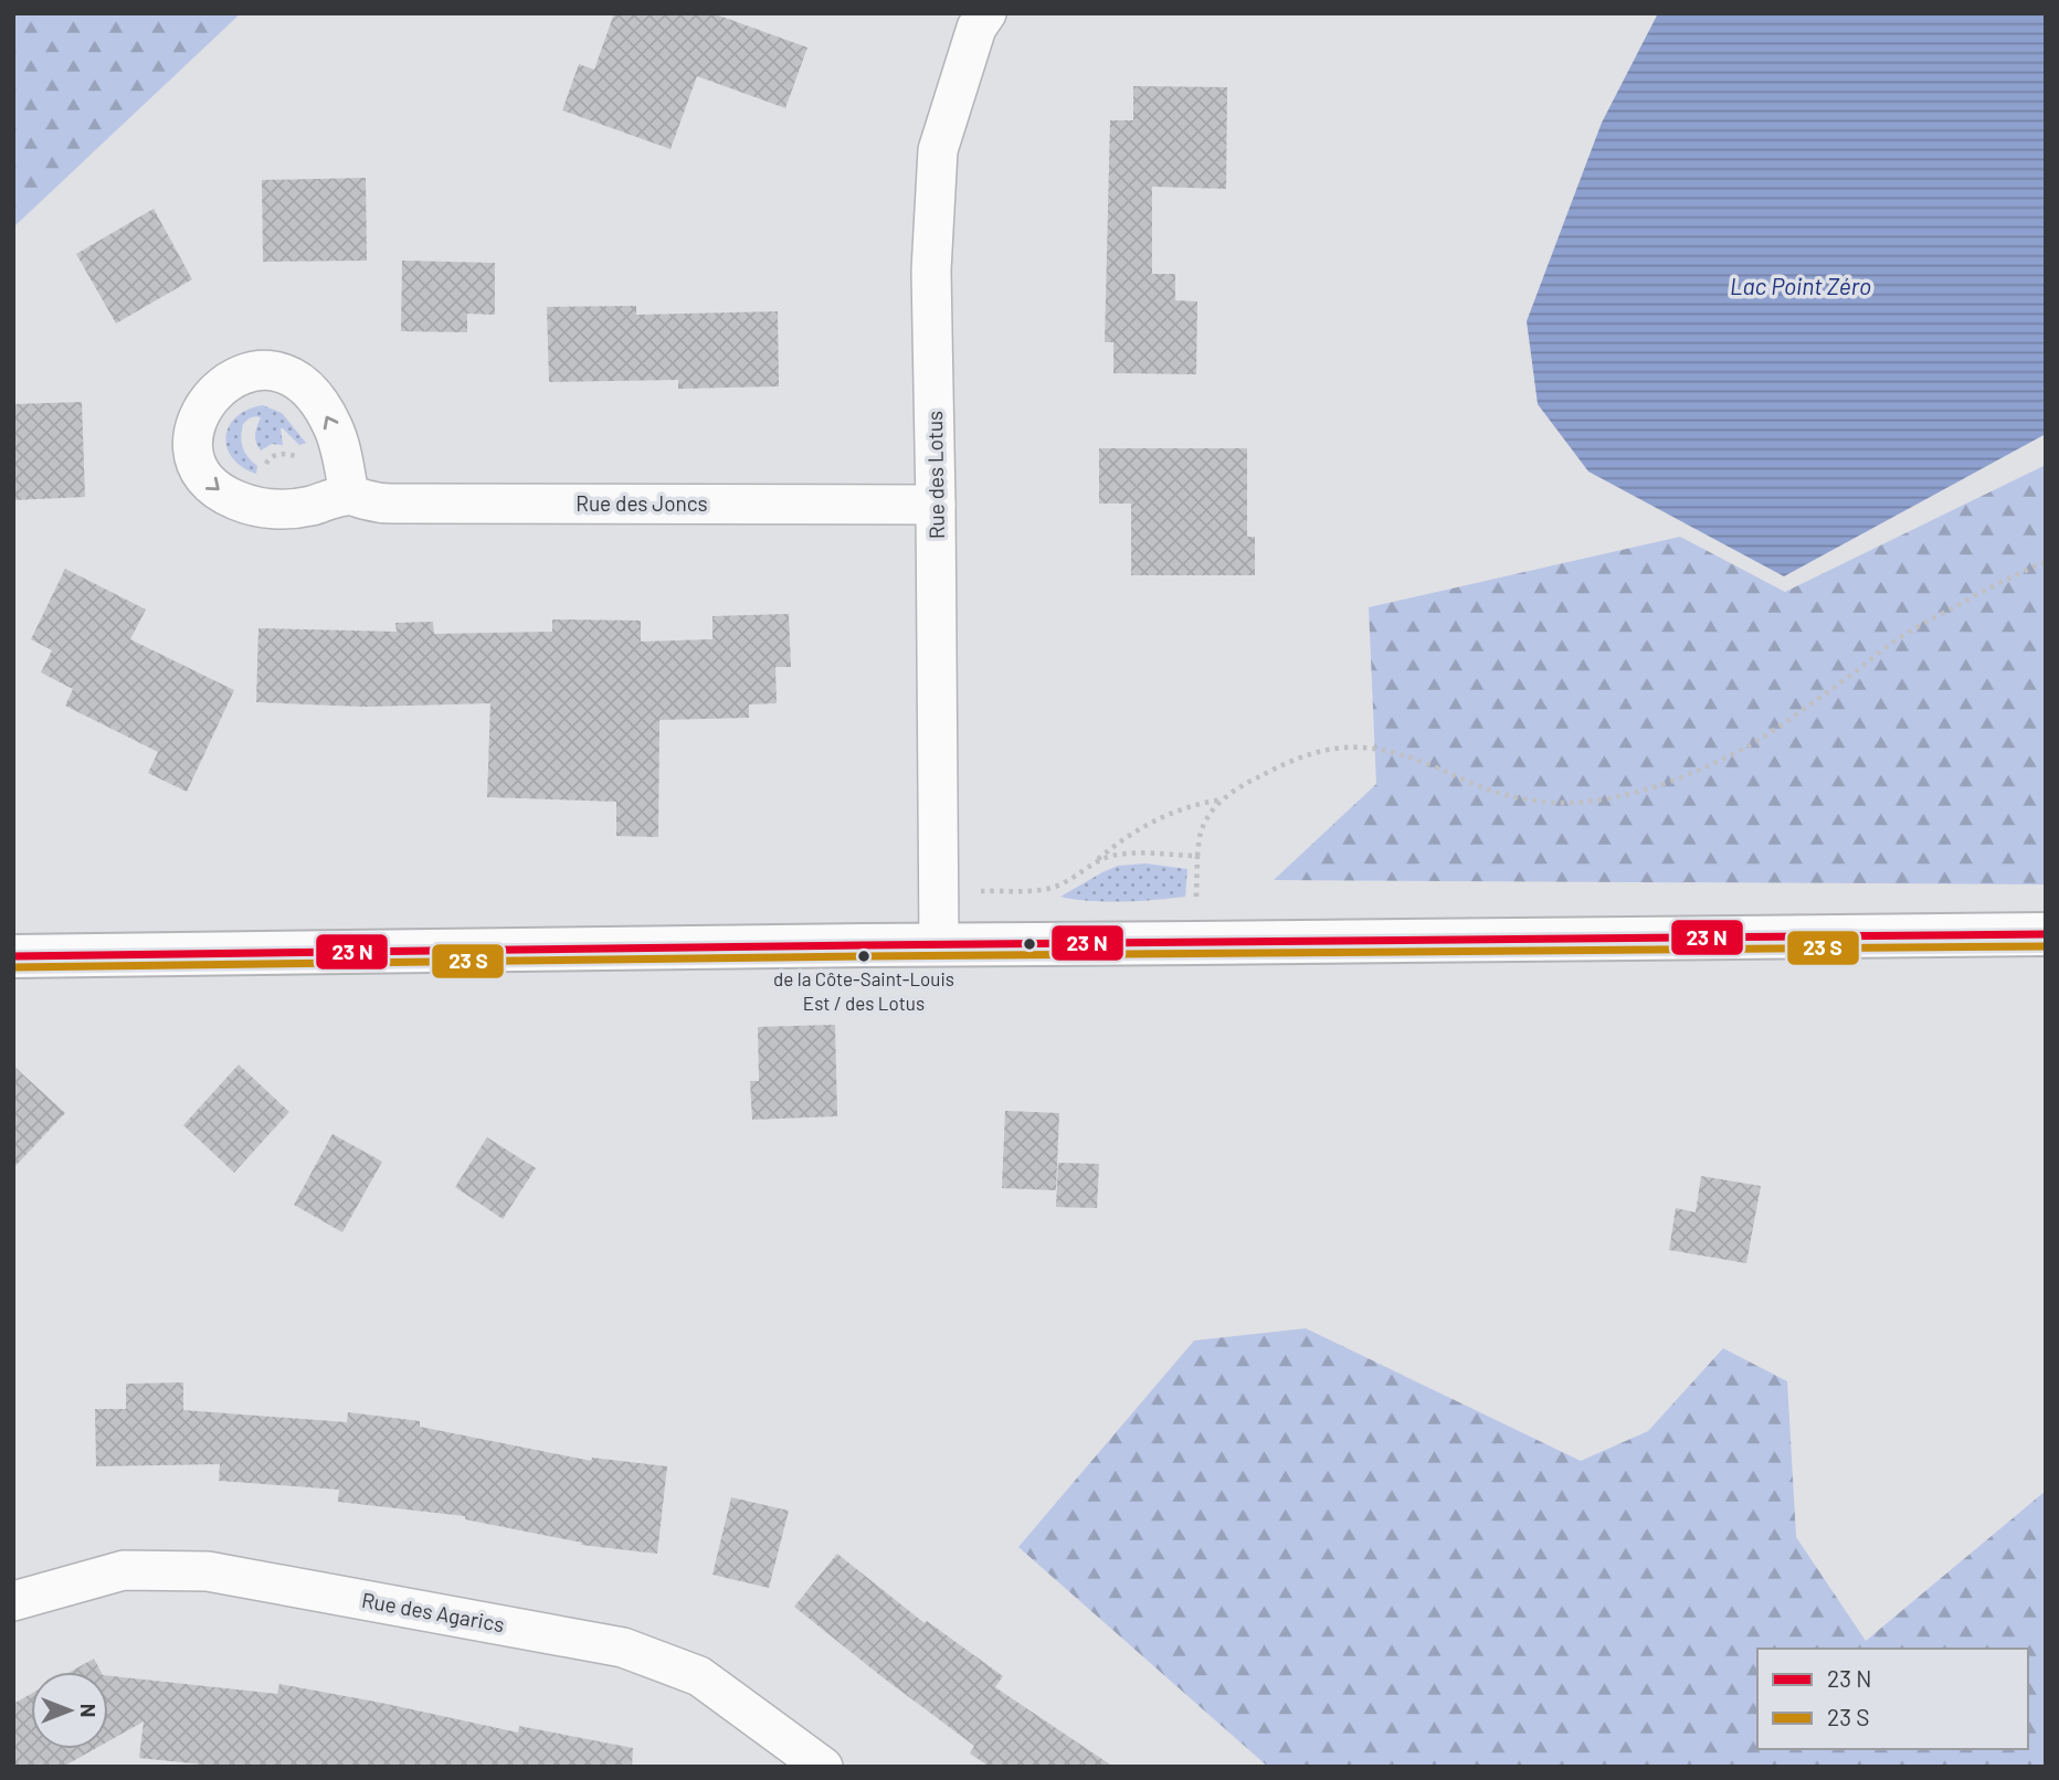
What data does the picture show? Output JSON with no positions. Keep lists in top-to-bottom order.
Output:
{
  "streets": {
    "street": ["Rue des Lotus", "Rue des Joncs", "Rue des Agarics"]
  },
  "crossings": [
    ["Rue des Lotus", "Rue des Joncs"]
  ],
  "water": ["Lac Point Zéro"],
  "places": ["de la Côte-Saint-Louis Est / des Lotus"],
  "legend": ["23 N", "23 S"],
  "north": "right"
}
